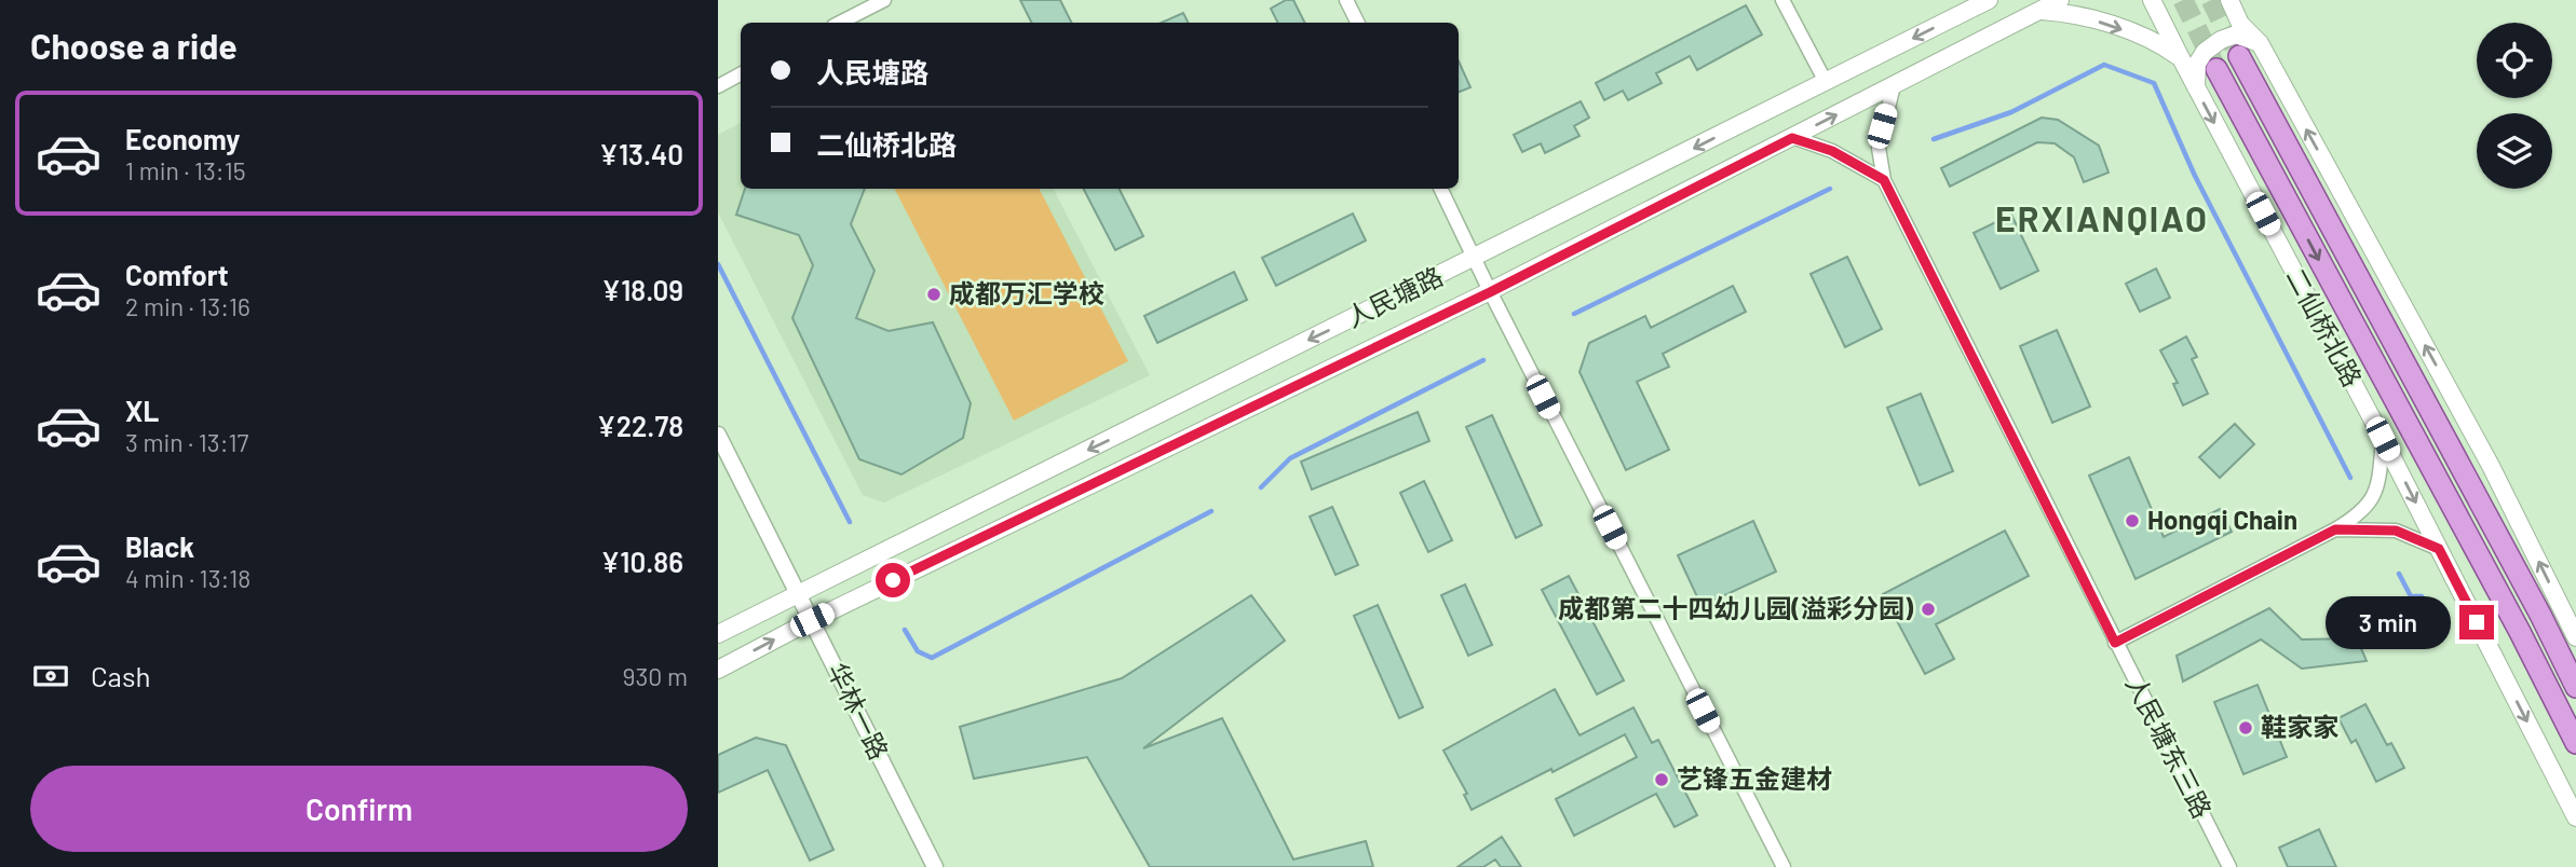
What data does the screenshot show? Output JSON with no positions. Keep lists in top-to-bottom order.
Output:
{
  "streets": {
    "main road": ["人民塘路", "二仙桥北路"],
    "street": ["华林一路", "人民塘东三路"]
  },
  "crossings": [
    ["人民塘路", "华林一路"],
    ["人民塘路", "人民塘东三路"]
  ],
  "districts": ["ERXIANQIAO"],
  "places": [
    "成都万汇学校",
    "Hongqi Chain",
    "成都第二十四幼儿园(溢彩分园)",
    "鞋家家",
    "艺锋五金建材"
  ],
  "page": {
    "heading": "Choose a ride",
    "banner": ["人民塘路", "二仙桥北路"],
    "list": [
      {
        "name": "Economy",
        "note": "1 min · 13:15",
        "value": "¥13.40"
      },
      {
        "name": "Comfort",
        "note": "2 min · 13:16",
        "value": "¥18.09"
      },
      {
        "name": "XL",
        "note": "3 min · 13:17",
        "value": "¥22.78"
      },
      {
        "name": "Black",
        "note": "4 min · 13:18",
        "value": "¥10.86"
      }
    ],
    "bubble": "3 min",
    "pay": ["Cash", "930 m"],
    "buttons": "Confirm"
  }
}
